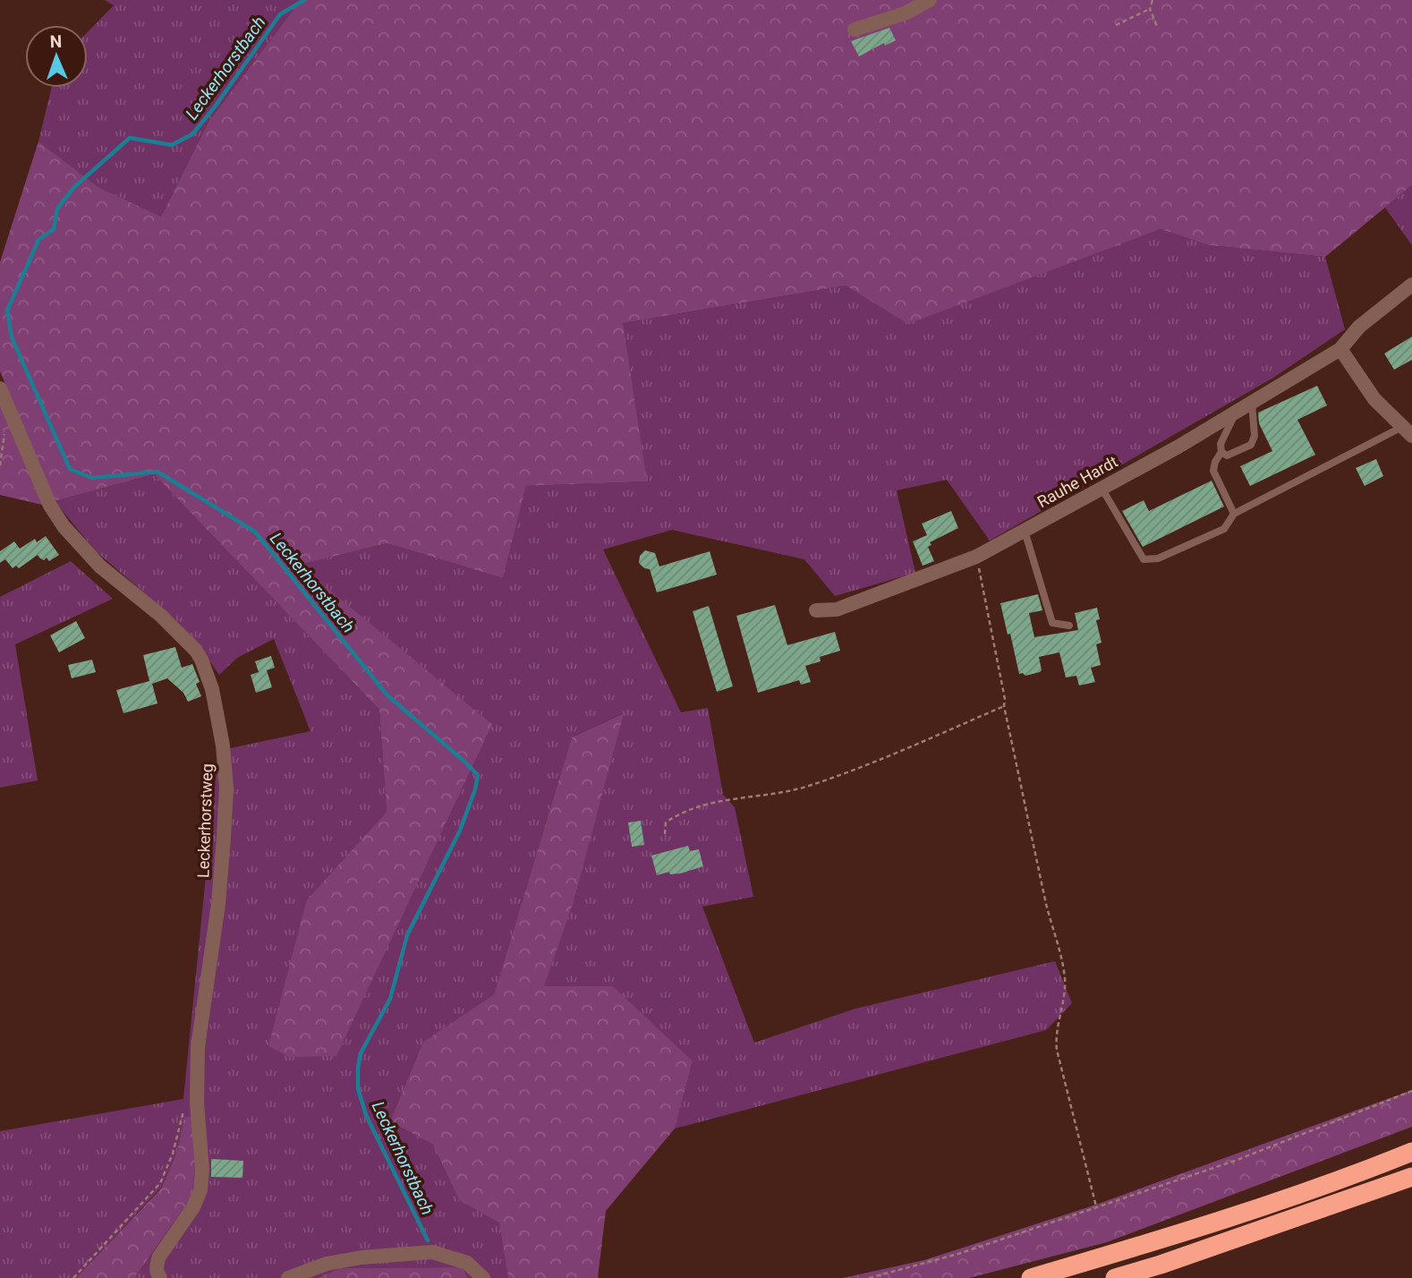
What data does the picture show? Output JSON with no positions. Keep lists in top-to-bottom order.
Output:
{
  "streets": {
    "street": ["Rauhe Hardt", "Leckerhorstweg"]
  },
  "water": ["Leckerhorstbach"],
  "north": "top"
}
